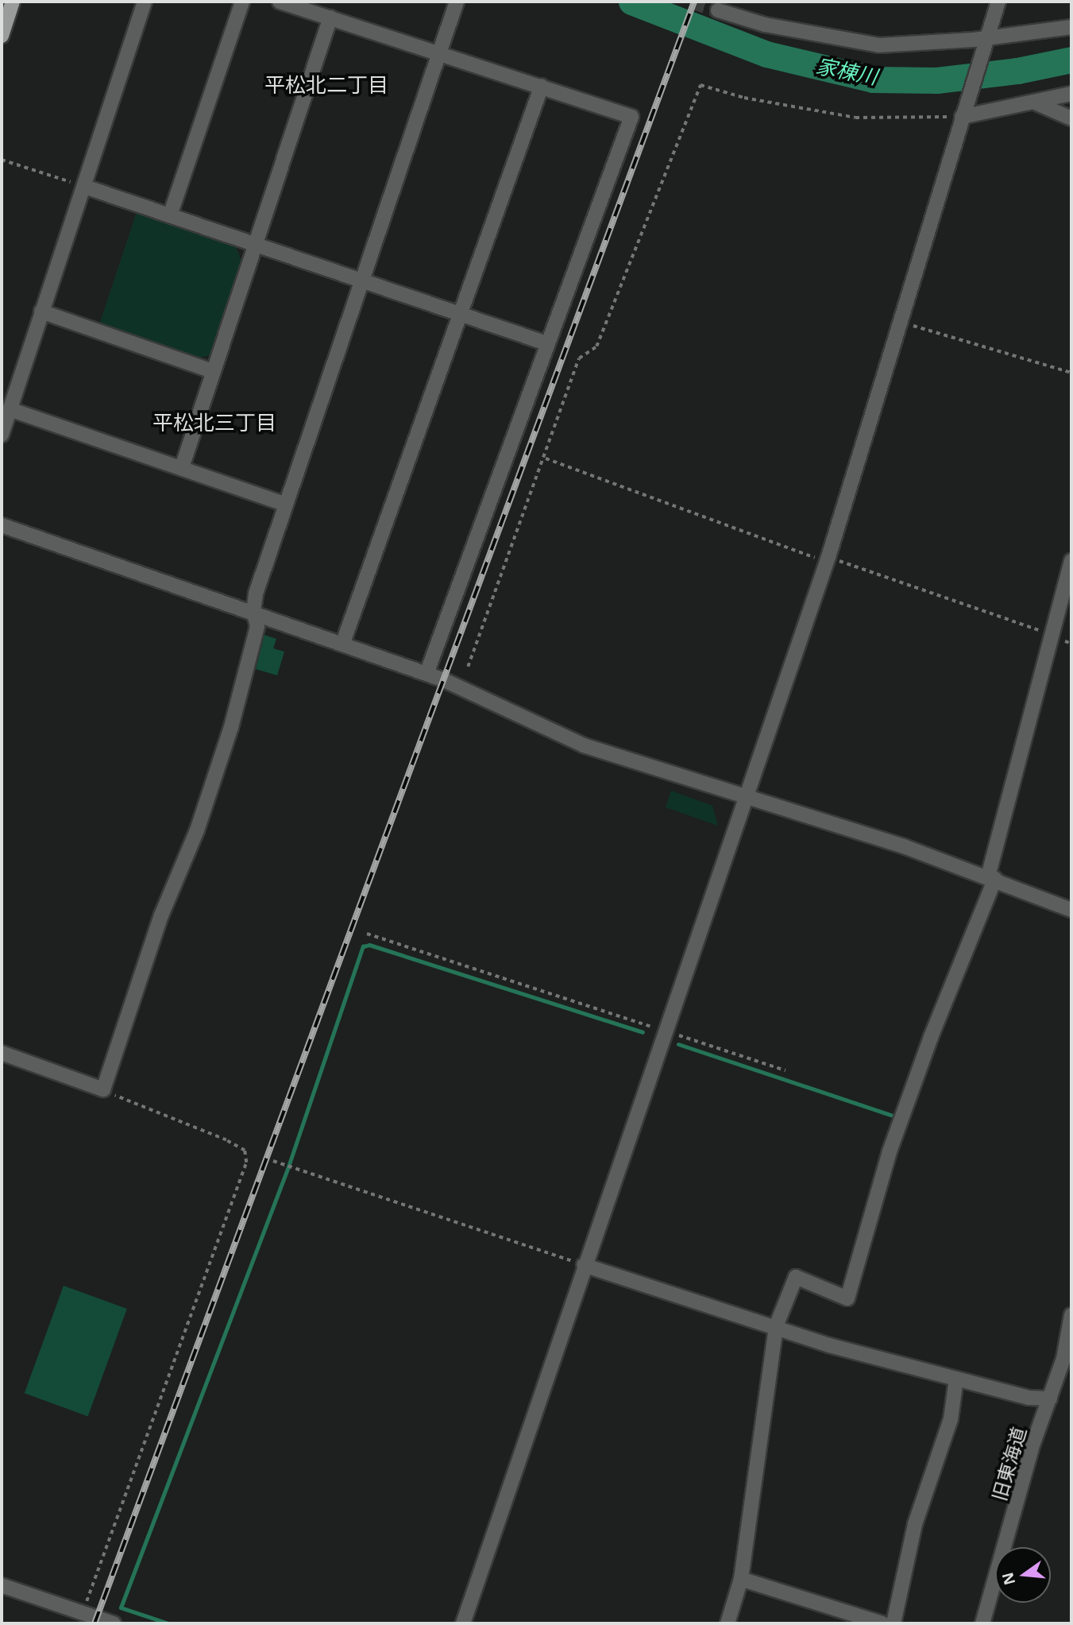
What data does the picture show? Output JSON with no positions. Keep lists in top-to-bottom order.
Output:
{
  "streets": {
    "street": ["旧東海道"]
  },
  "districts": ["平松北二丁目", "平松北三丁目"],
  "water": ["家棟川"],
  "north": "left"
}
